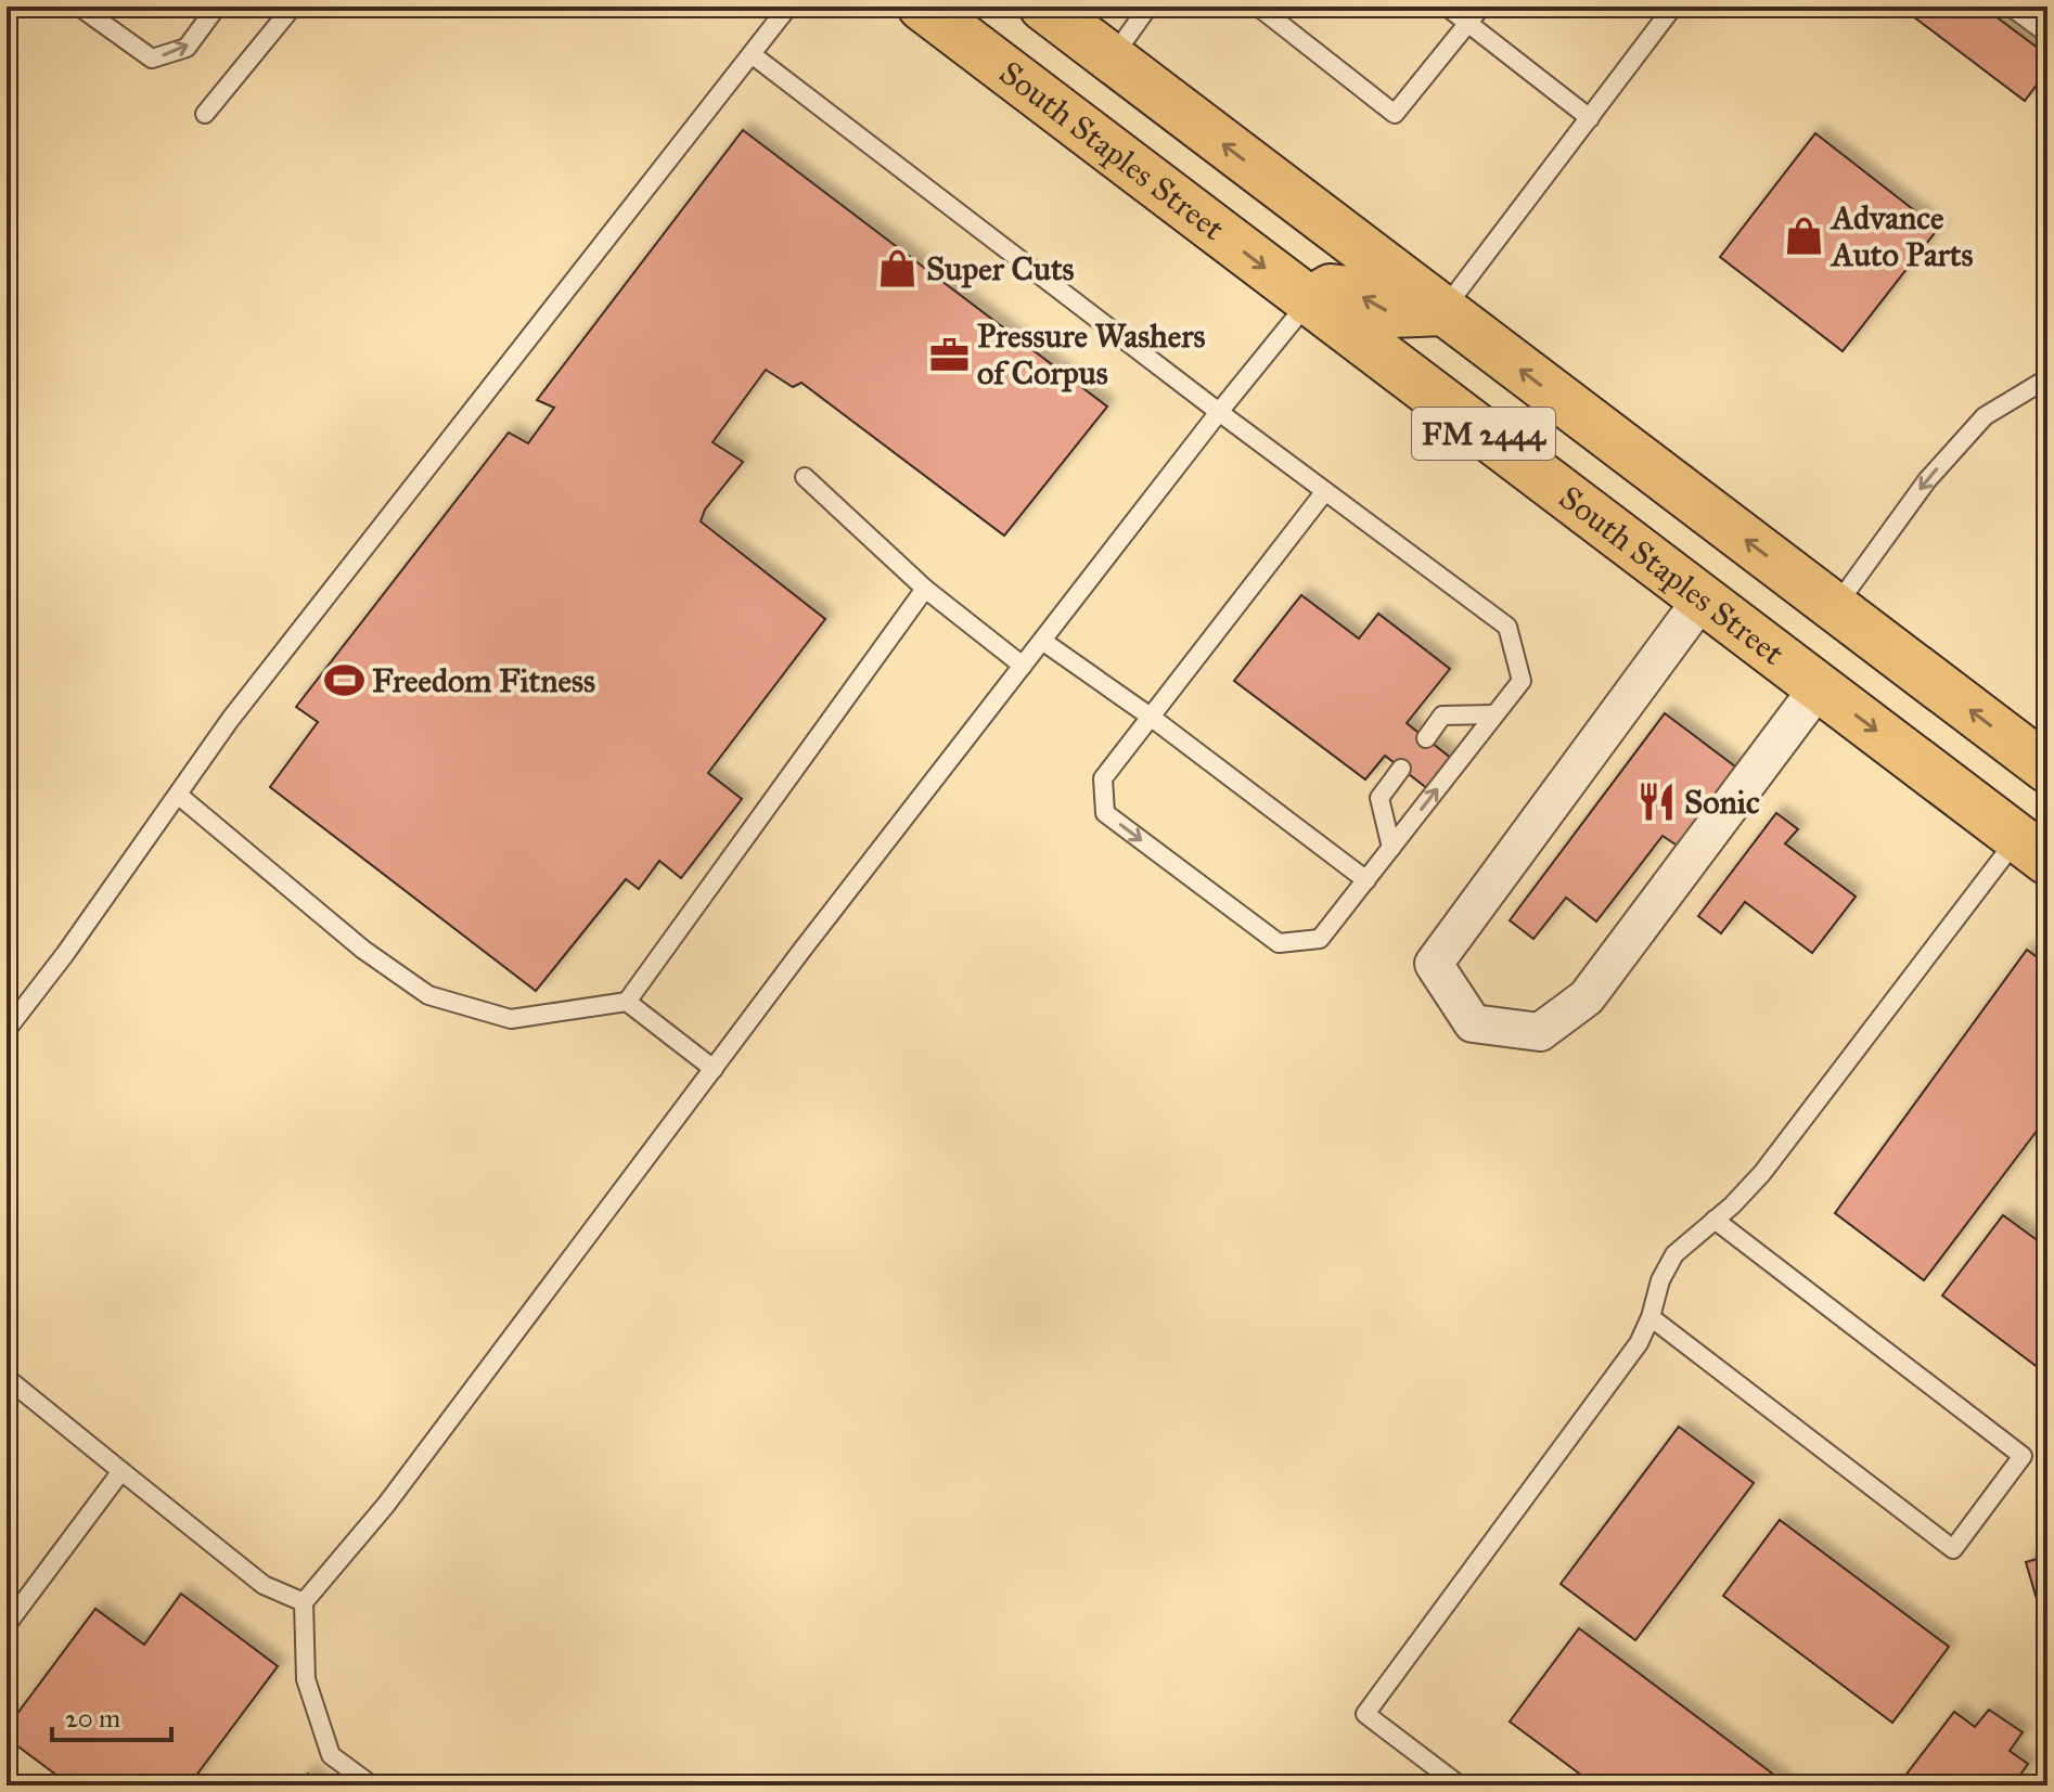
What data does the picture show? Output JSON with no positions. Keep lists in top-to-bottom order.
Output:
{
  "streets": {
    "main road": ["South Staples Street", "FM 2444"]
  },
  "places": {
    "shop": ["Advance Auto Parts", "Super Cuts"],
    "office": ["Pressure Washers of Corpus"],
    "sports": ["Freedom Fitness"],
    "restaurant": ["Sonic"]
  },
  "scale_bar": "20 m"
}
